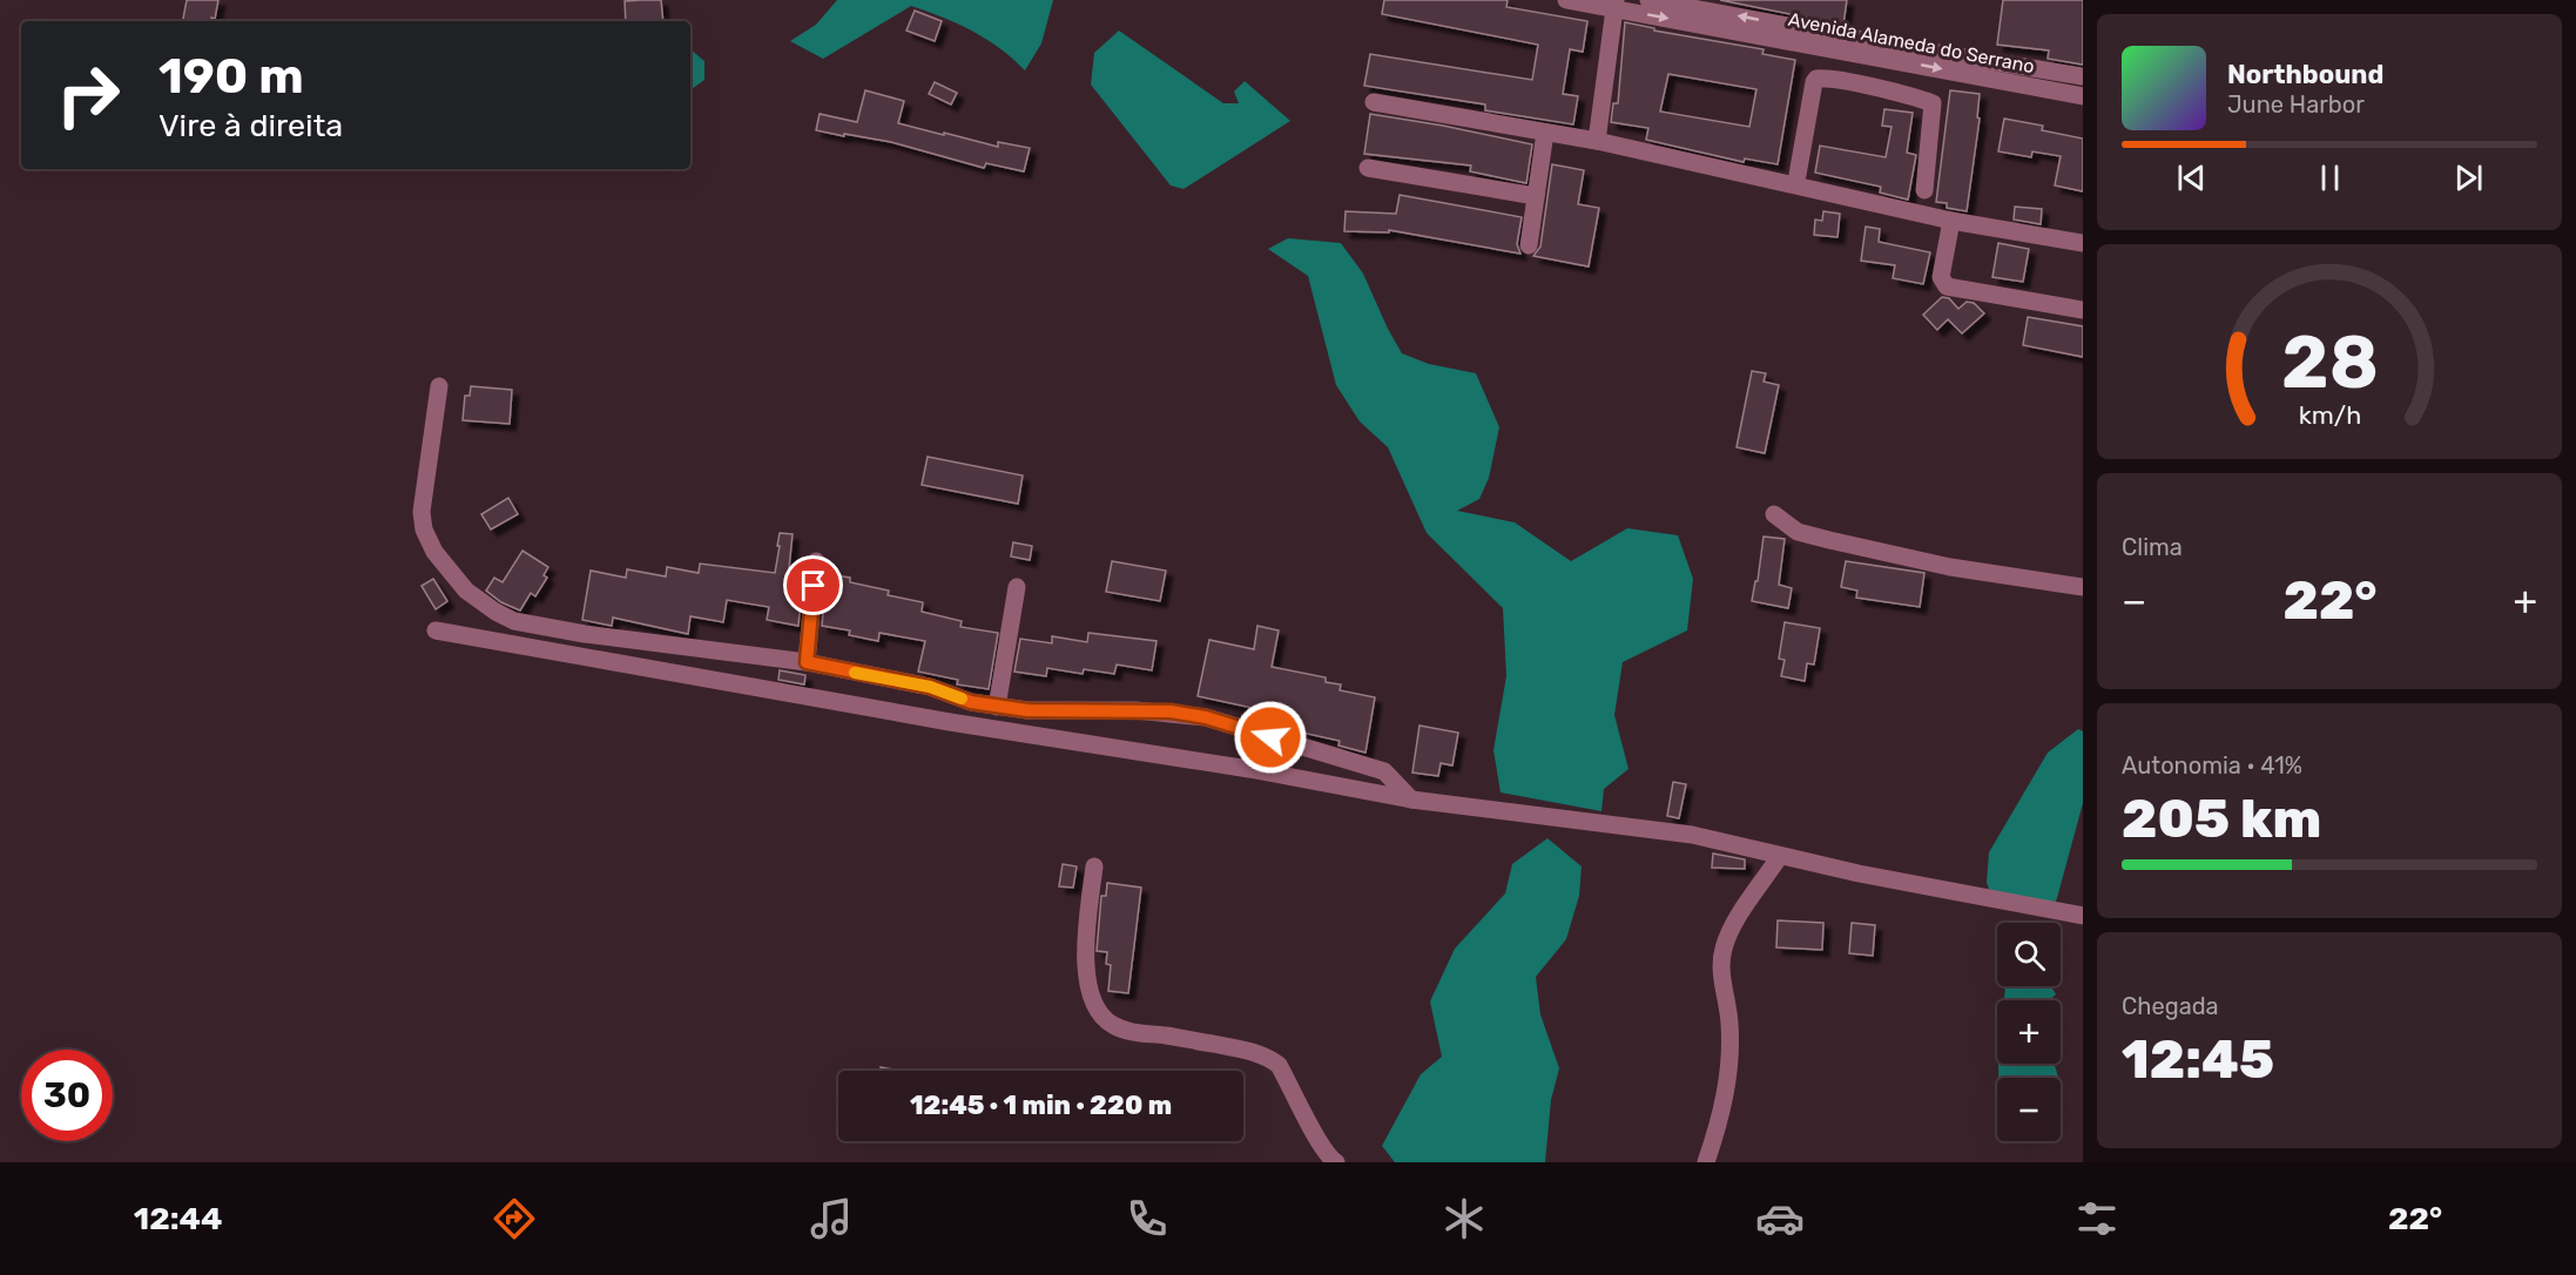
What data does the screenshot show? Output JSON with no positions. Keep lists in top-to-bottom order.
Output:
{
  "streets": {
    "street": ["Avenida Alameda do Serrano"]
  },
  "page": {
    "turn": ["190 m", "Vire à direita"],
    "song": ["Northbound", "June Harbor"],
    "tile": [
      "Clima",
      ["Autonomia · 41%", "205 km"],
      ["Chegada", "12:45"]
    ],
    "heat": ["−", "22°", "+"],
    "map_buttons": ["+", "−"],
    "limit": "30",
    "trip": "12:45 · 1 min · 220 m",
    "tabs": ["12:44", "22°"],
    "gauge": ["28", "km/h"]
  }
}
